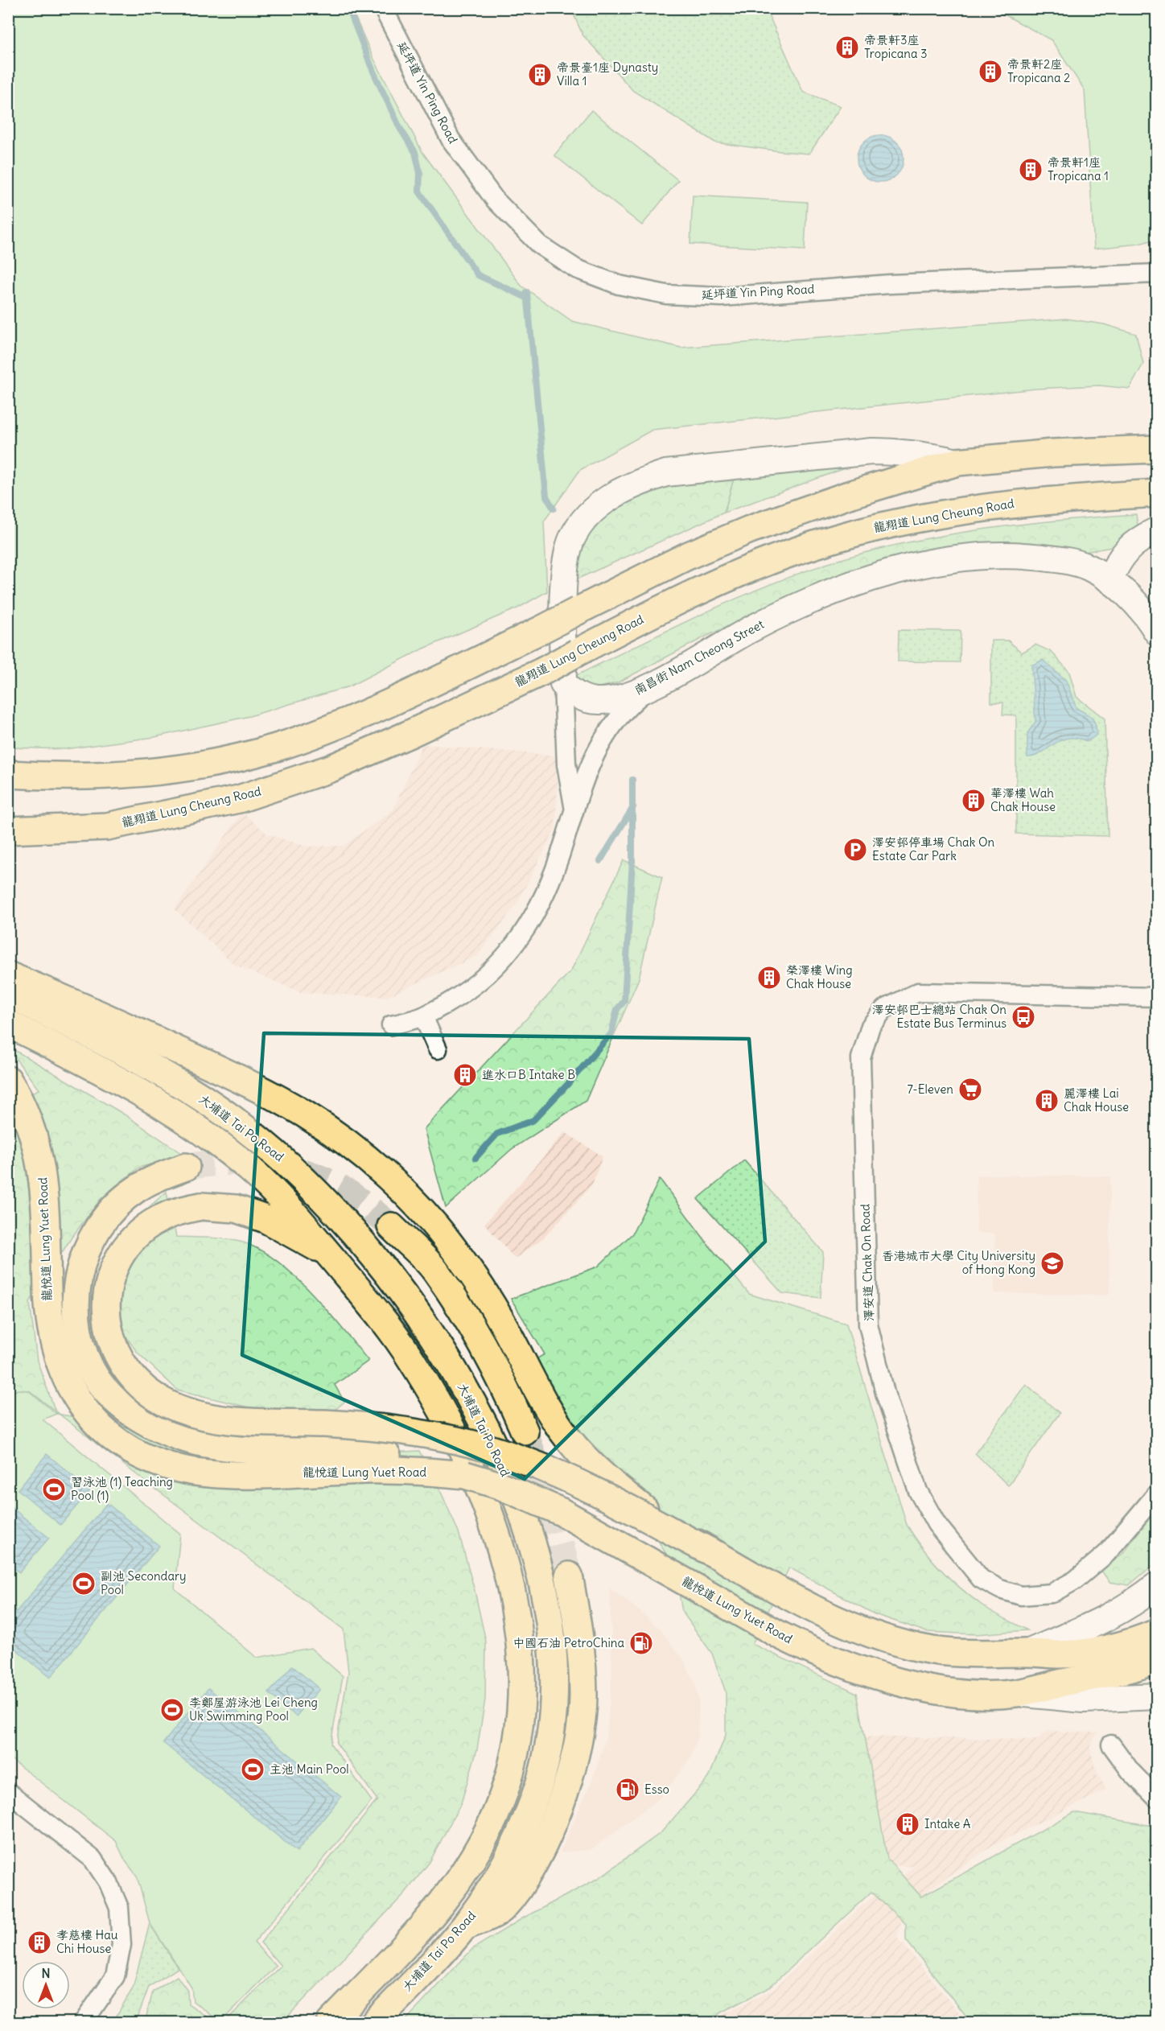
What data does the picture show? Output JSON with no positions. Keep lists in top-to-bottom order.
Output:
{
  "streets": {
    "main road": [
      "龍翔道 Lung Cheung Road",
      "南昌街 Nam Cheong Street",
      "大埔道 Tai Po Road",
      "龍悅道 Lung Yuet Road"
    ],
    "street": ["延坪道 Yin Ping Road", "澤安道 Chak On Road"]
  },
  "crossings": [
    ["龍翔道 Lung Cheung Road", "南昌街 Nam Cheong Street"]
  ],
  "places": {
    "building": [
      "帝景軒3座 Tropicana 3",
      "帝景軒2座 Tropicana 2",
      "帝景臺1座 Dynasty Villa 1",
      "帝景軒1座 Tropicana 1",
      "華澤樓 Wah Chak House",
      "榮澤樓 Wing Chak House",
      "進水口B Intake B",
      "麗澤樓 Lai Chak House",
      "Intake A",
      "孝慈樓 Hau Chi House"
    ],
    "parking": ["澤安邨停車場 Chak On Estate Car Park"],
    "bus stop": ["澤安邨巴士總站 Chak On Estate Bus Terminus"],
    "supermarket": ["7-Eleven"],
    "school or university": ["香港城市大學 City University of Hong Kong"],
    "sports": [
      "習泳池 (1) Teaching Pool (1)",
      "副池 Secondary Pool",
      "李鄭屋游泳池 Lei Cheng Uk Swimming Pool",
      "主池 Main Pool"
    ],
    "fuel station": ["中國石油 PetroChina", "Esso"]
  },
  "north": "top"
}
